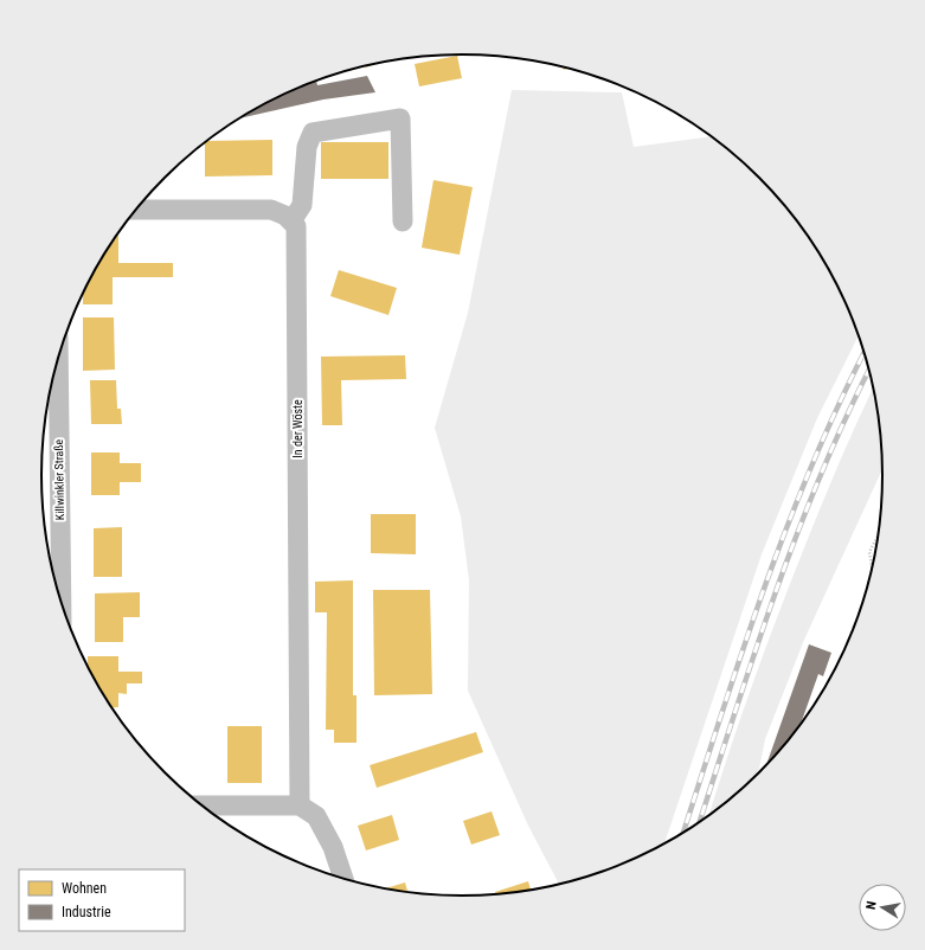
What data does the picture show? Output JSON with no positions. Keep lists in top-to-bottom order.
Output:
{
  "streets": {
    "street": ["In der Wöste", "Killwinkler Straße"]
  },
  "legend": ["Wohnen", "Industrie"],
  "north": "left"
}
